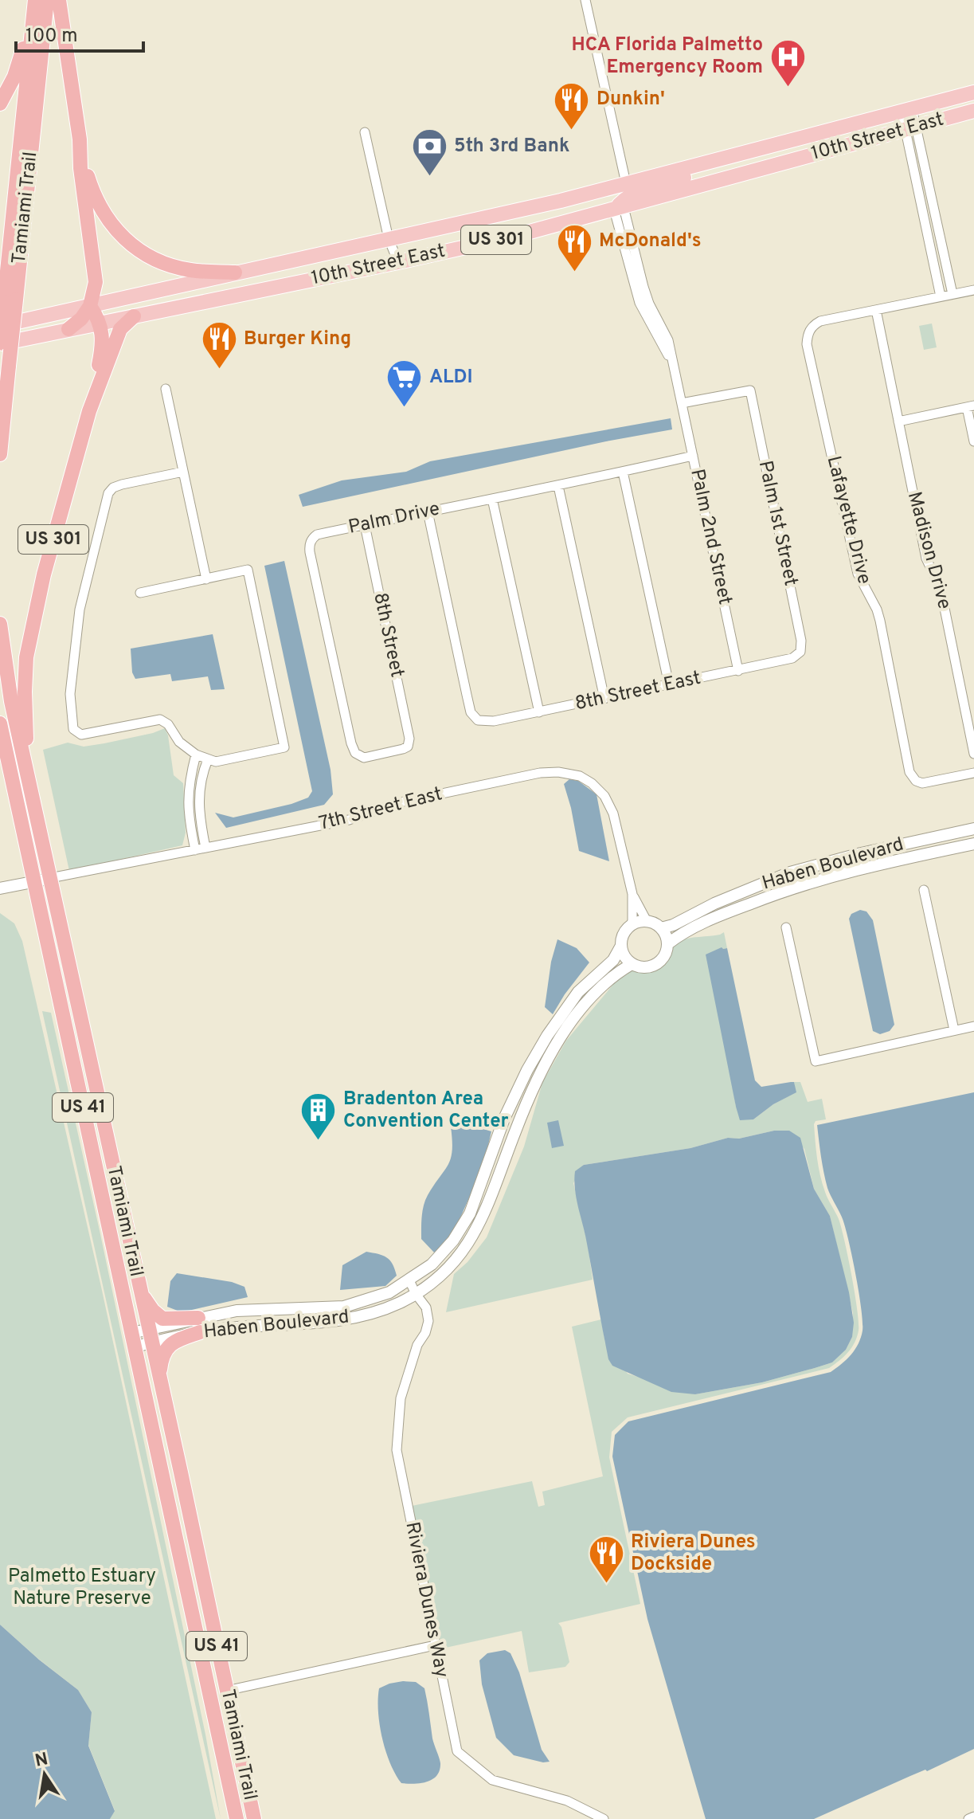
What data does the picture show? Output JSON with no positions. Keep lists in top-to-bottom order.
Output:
{
  "streets": {
    "highway": ["Tamiami Trail", "US 301", "US 41"],
    "main road": ["10th Street East"],
    "street": [
      "Palm Drive",
      "Lafayette Drive",
      "Palm 1st Street",
      "Palm 2nd Street",
      "Madison Drive",
      "8th Street",
      "8th Street East",
      "7th Street East",
      "Haben Boulevard",
      "Riviera Dunes Way"
    ]
  },
  "crossings": [
    ["10th Street East", "Tamiami Trail"],
    ["10th Street East", "US 301"],
    ["10th Street East", "Palm 2nd Street"],
    ["Tamiami Trail", "US 301"],
    ["Tamiami Trail", "7th Street East"],
    ["Tamiami Trail", "Haben Boulevard"],
    ["Palm Drive", "Palm 2nd Street"],
    ["Palm Drive", "8th Street"],
    ["Palm Drive", "8th Street East"],
    ["Lafayette Drive", "Madison Drive"],
    ["Palm 1st Street", "Palm 2nd Street"],
    ["Palm 1st Street", "8th Street East"],
    ["Palm 2nd Street", "8th Street East"],
    ["7th Street East", "Haben Boulevard"],
    ["Haben Boulevard", "Riviera Dunes Way"]
  ],
  "parks": ["Palmetto Estuary Nature Preserve"],
  "places": {
    "hospital": ["HCA Florida Palmetto Emergency Room"],
    "restaurant": [
      "Dunkin'",
      "McDonald's",
      "Burger King",
      "Riviera Dunes Dockside"
    ],
    "bank": ["5th 3rd Bank"],
    "supermarket": ["ALDI"],
    "building": ["Bradenton Area Convention Center"]
  },
  "scale_bar": "100 m",
  "north": "top"
}
